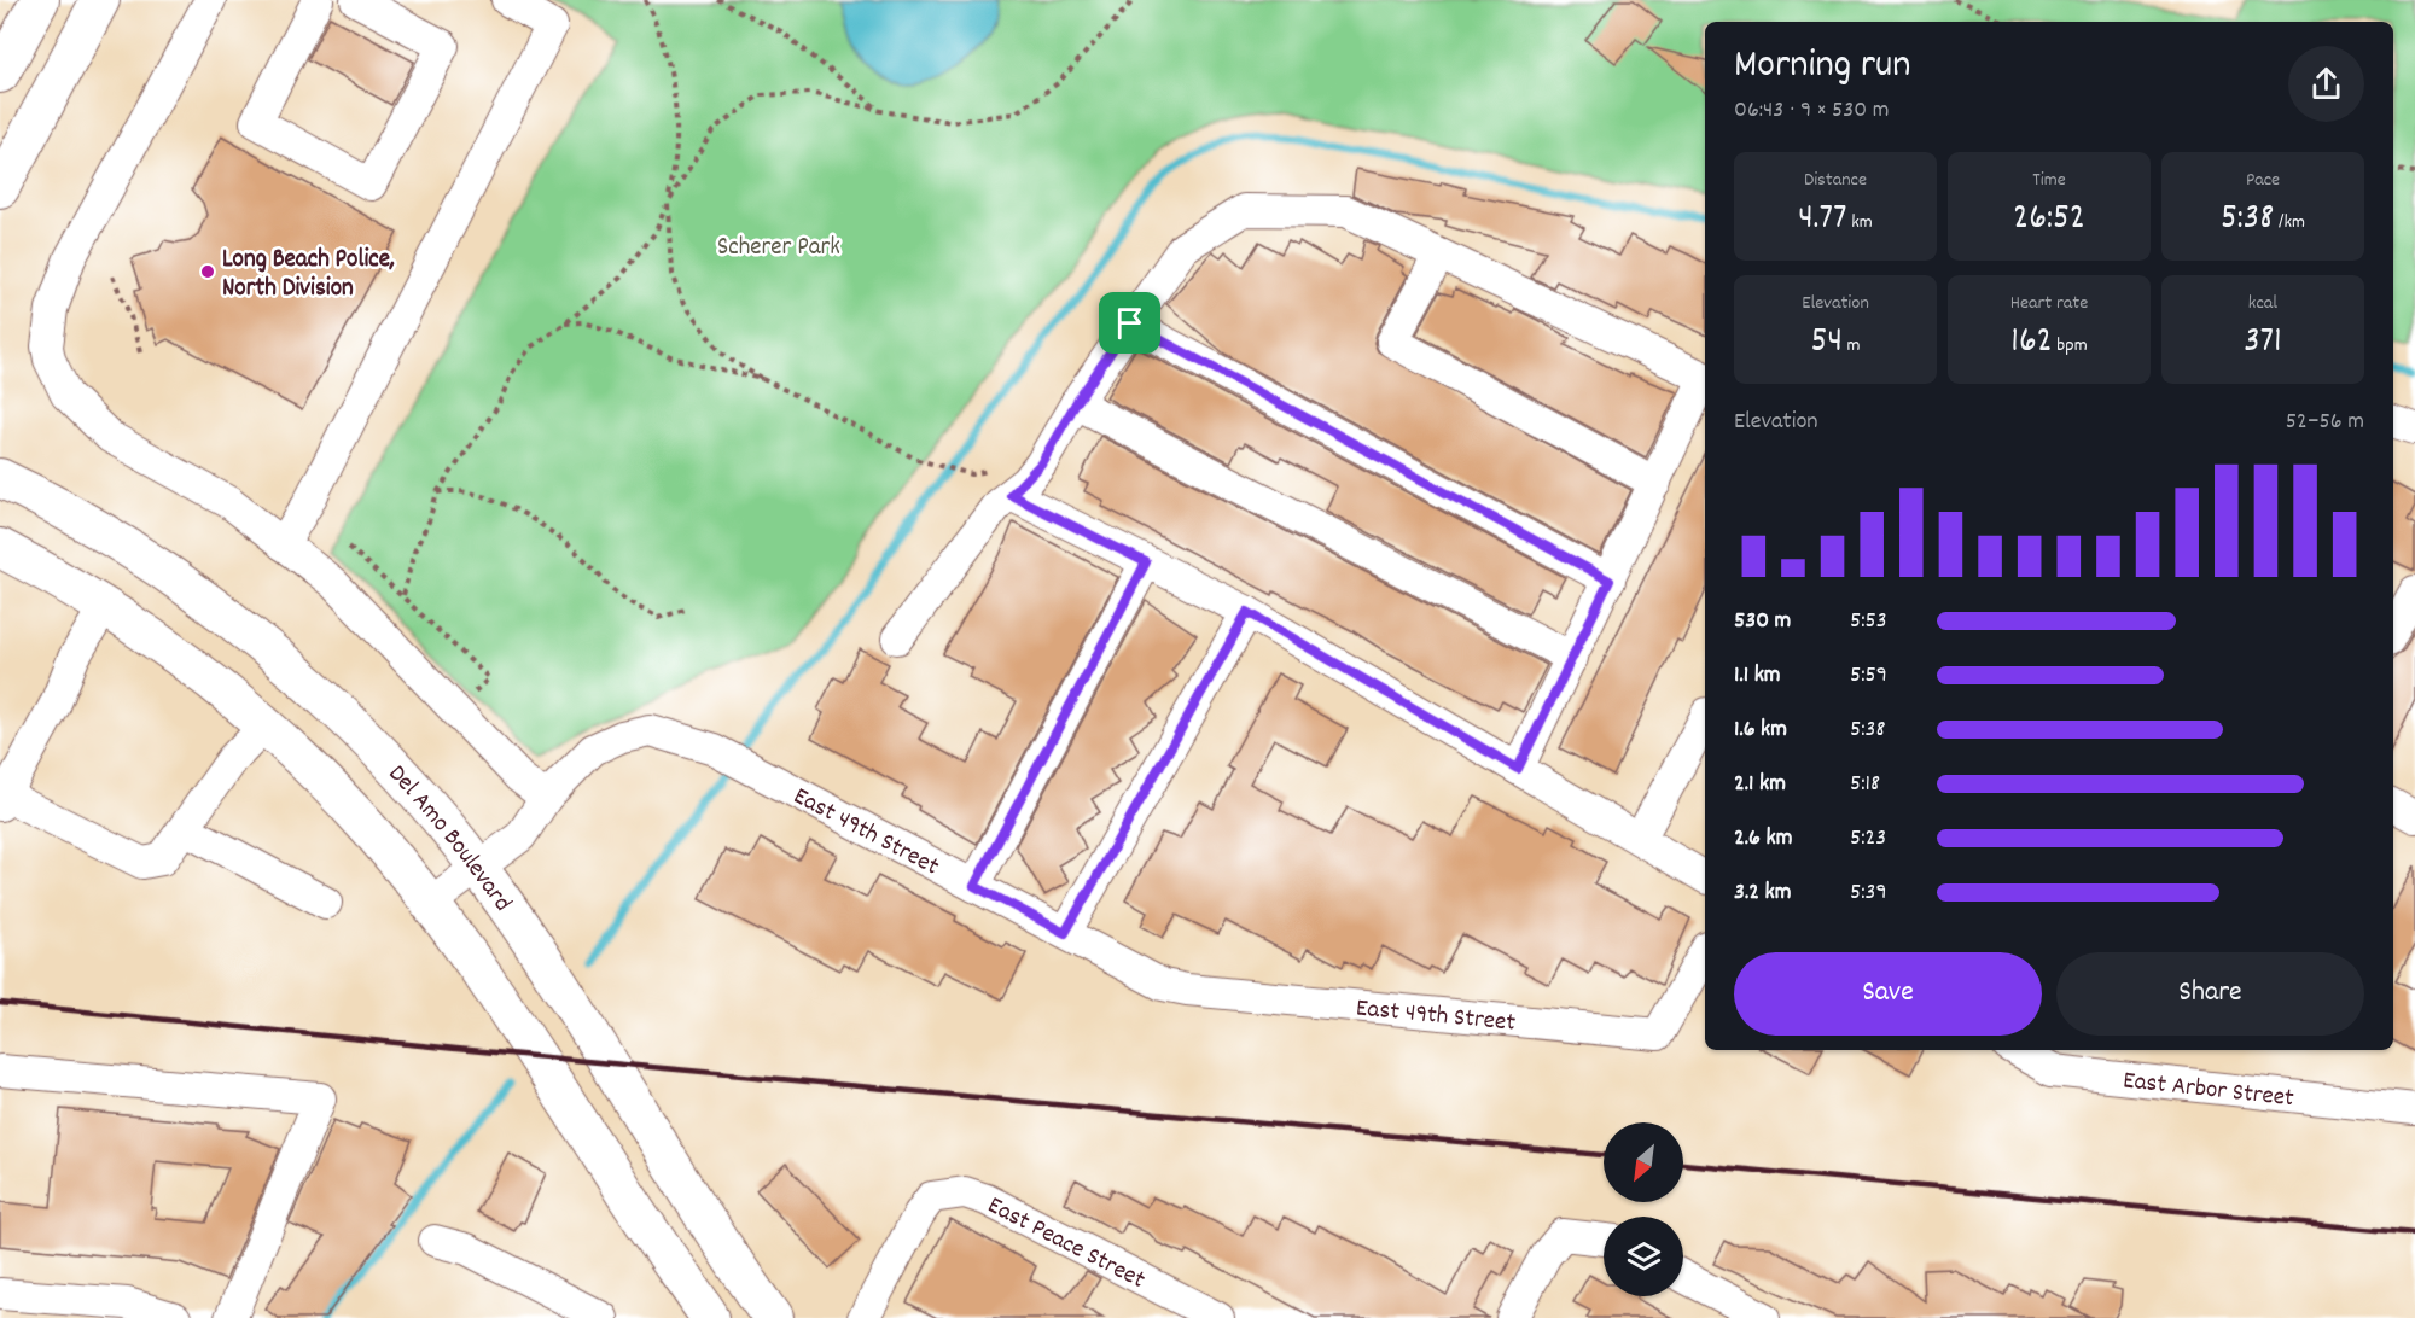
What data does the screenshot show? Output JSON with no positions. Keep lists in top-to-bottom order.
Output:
{
  "streets": {
    "main road": ["Del Amo Boulevard"],
    "street": ["East 49th Street", "East Arbor Street", "East Peace Street"]
  },
  "crossings": [
    ["East 49th Street", "Del Amo Boulevard"]
  ],
  "parks": ["Scherer Park"],
  "places": ["Long Beach Police, North Division"],
  "north": "bottom left",
  "page": {
    "heading": ["Morning run", "06:43 · 9 × 530 m"],
    "stats": [
      ["Distance", "4.77 km"],
      ["Time", "26:52"],
      ["Pace", "5:38 /km"],
      ["Elevation", "54 m"],
      ["Heart rate", "162 bpm"],
      ["kcal", "371"]
    ],
    "chart": ["Elevation", "52–56 m"],
    "list": [
      {
        "name": "530 m",
        "note": "5:53"
      },
      {
        "name": "1.1 km",
        "note": "5:59"
      },
      {
        "name": "1.6 km",
        "note": "5:38"
      },
      {
        "name": "2.1 km",
        "note": "5:18"
      },
      {
        "name": "2.6 km",
        "note": "5:23"
      },
      {
        "name": "3.2 km",
        "note": "5:39"
      }
    ],
    "buttons": ["Save", "Share"]
  }
}
